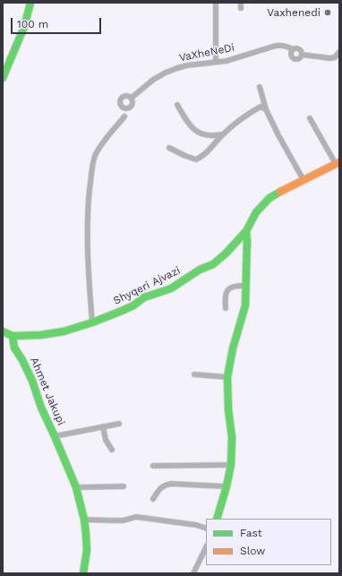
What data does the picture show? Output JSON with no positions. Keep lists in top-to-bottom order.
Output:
{
  "streets": {
    "street": ["VaXheNeDi", "Shyqeri Ajvazi", "Ahmet Jakupi"]
  },
  "crossings": [
    ["Shyqeri Ajvazi", "Ahmet Jakupi"]
  ],
  "places": ["Vaxhenedi"],
  "legend": ["Fast", "Slow"],
  "scale_bar": "100 m"
}
